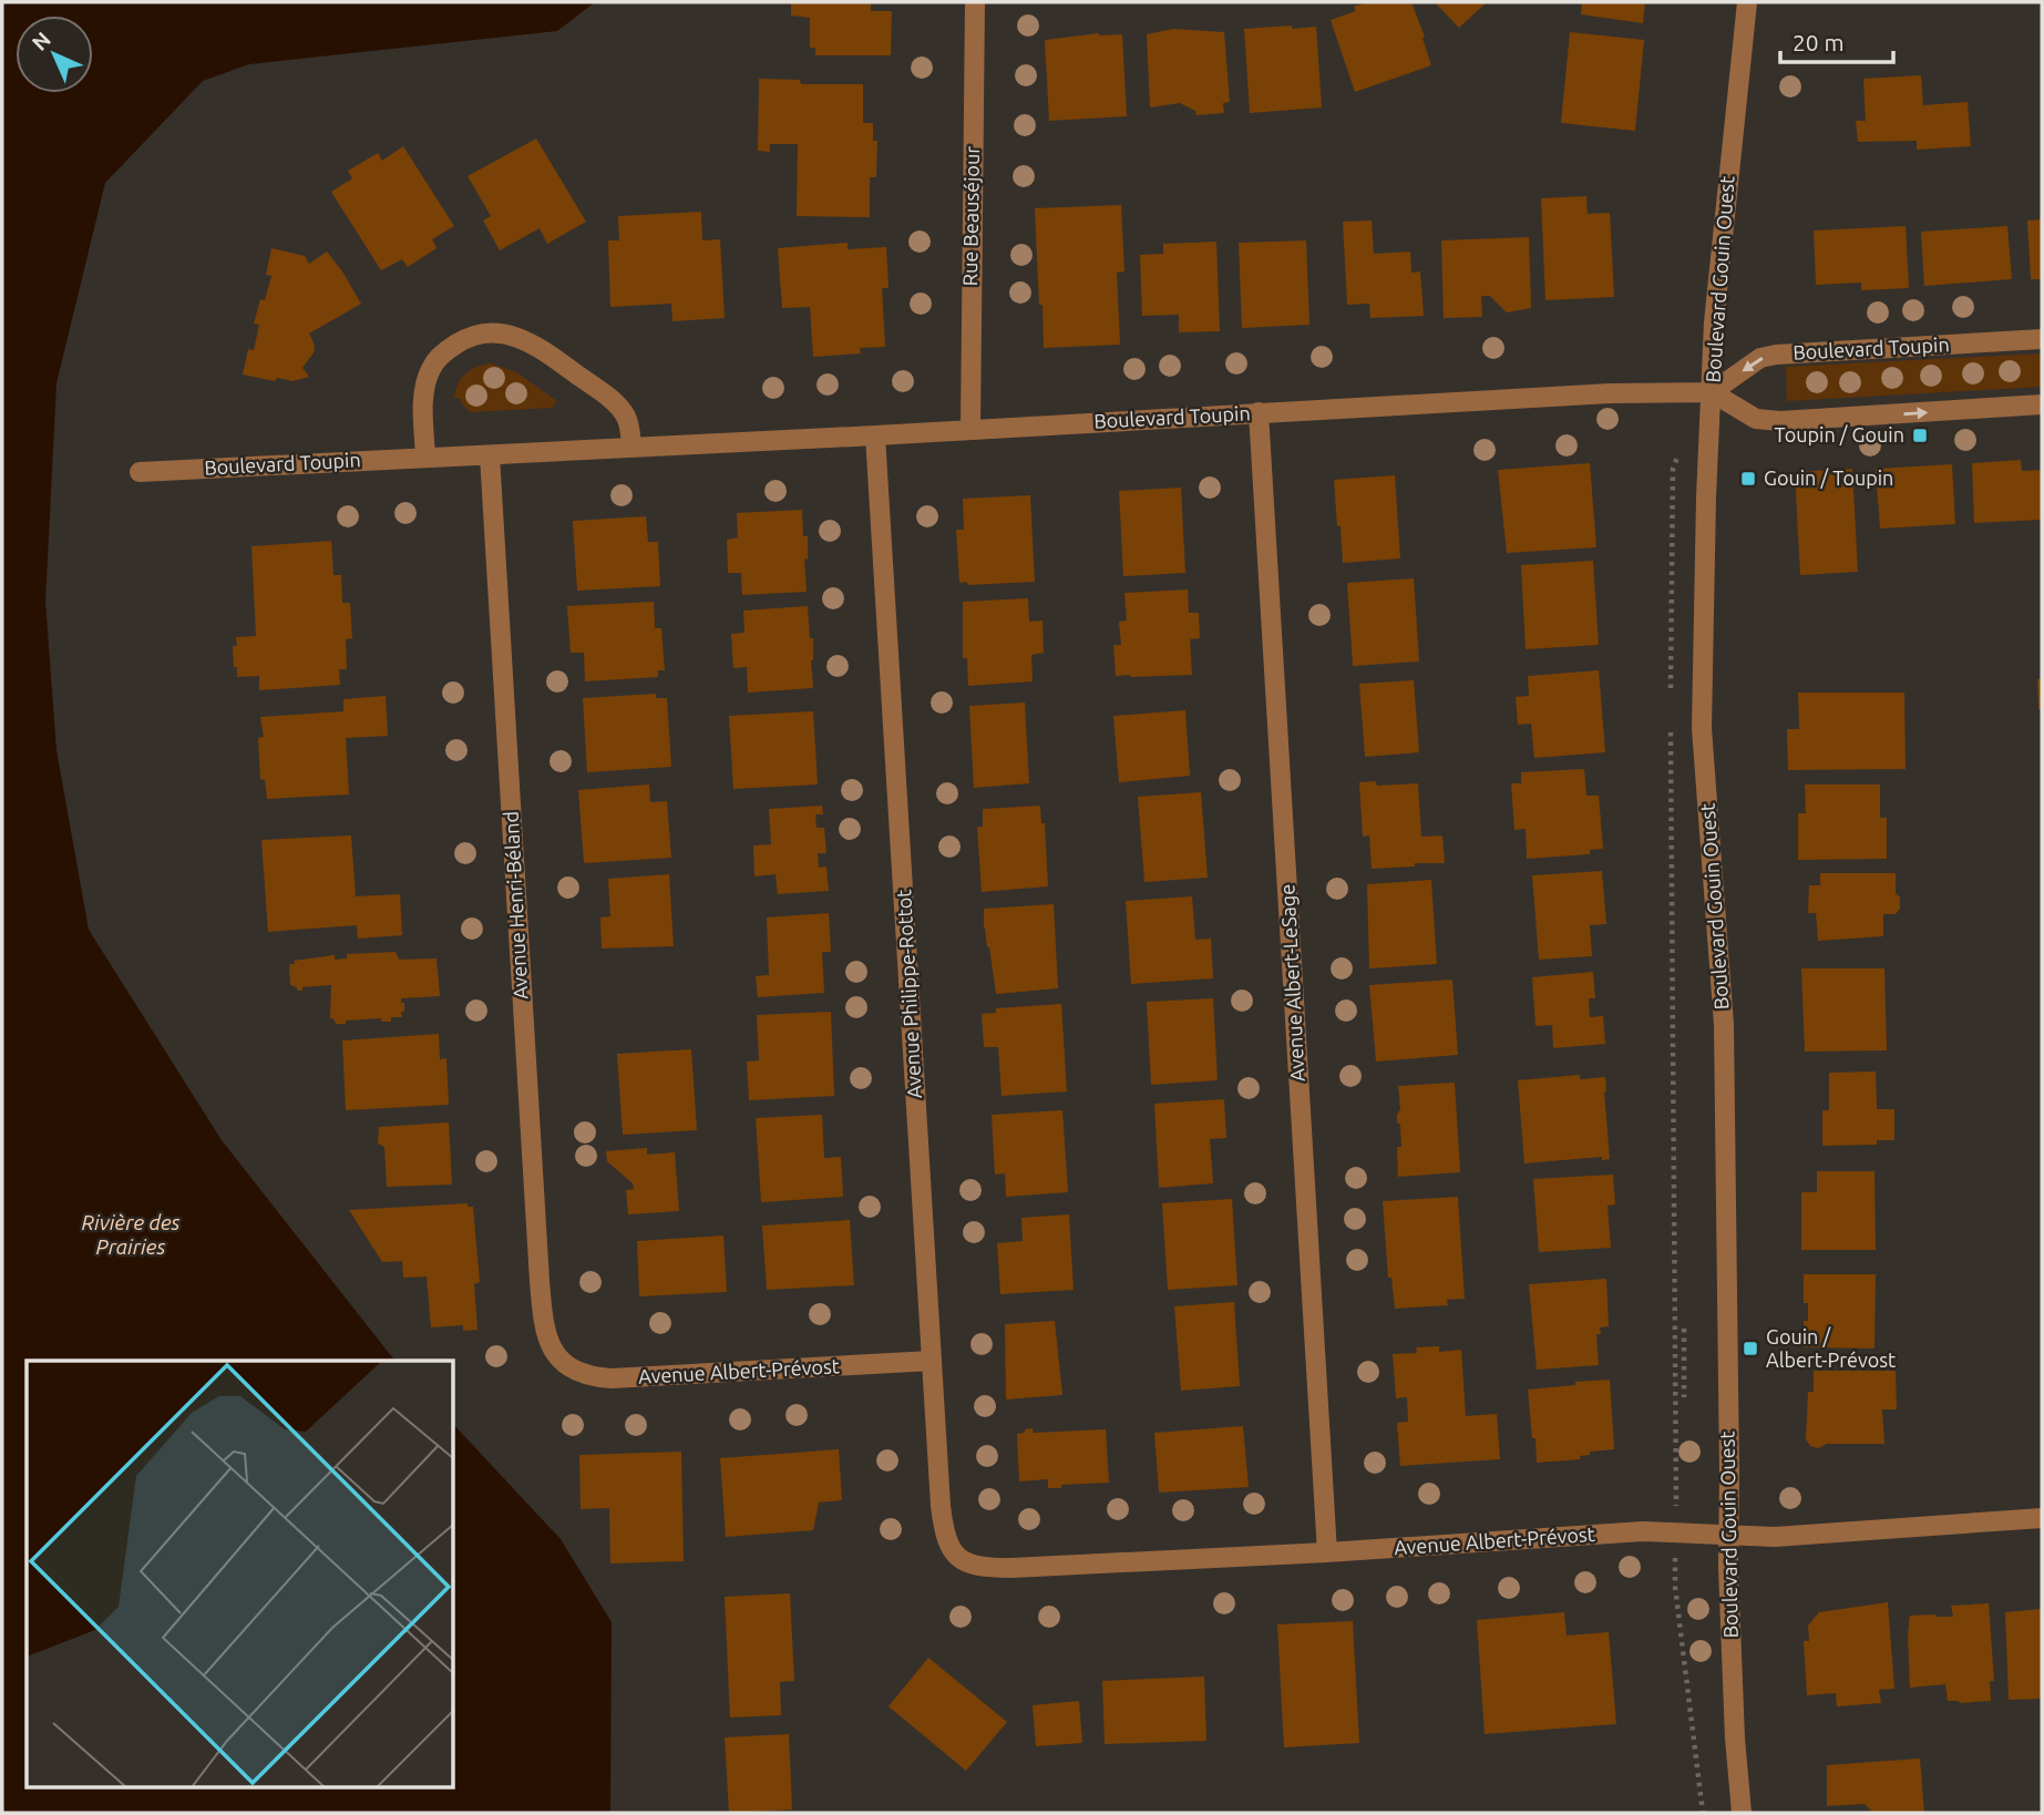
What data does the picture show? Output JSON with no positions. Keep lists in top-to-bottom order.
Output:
{
  "streets": {
    "street": [
      "Rue Beauséjour",
      "Boulevard Gouin Ouest",
      "Boulevard Toupin",
      "Avenue Henri-Béland",
      "Avenue Albert-LeSage",
      "Avenue Philippe-Rottot",
      "Avenue Albert-Prévost"
    ]
  },
  "crossings": [
    ["Rue Beauséjour", "Boulevard Toupin"],
    ["Boulevard Gouin Ouest", "Boulevard Toupin"],
    ["Boulevard Gouin Ouest", "Avenue Albert-Prévost"],
    ["Boulevard Toupin", "Avenue Henri-Béland"],
    ["Boulevard Toupin", "Avenue Albert-LeSage"],
    ["Boulevard Toupin", "Avenue Philippe-Rottot"],
    ["Avenue Henri-Béland", "Avenue Albert-Prévost"],
    ["Avenue Albert-LeSage", "Avenue Albert-Prévost"],
    ["Avenue Philippe-Rottot", "Avenue Albert-Prévost"]
  ],
  "water": ["Rivière des Prairies"],
  "places": {
    "transit": ["Toupin / Gouin", "Gouin / Toupin", "Gouin / Albert-Prévost"]
  },
  "scale_bar": "20 m",
  "north": "top left"
}
